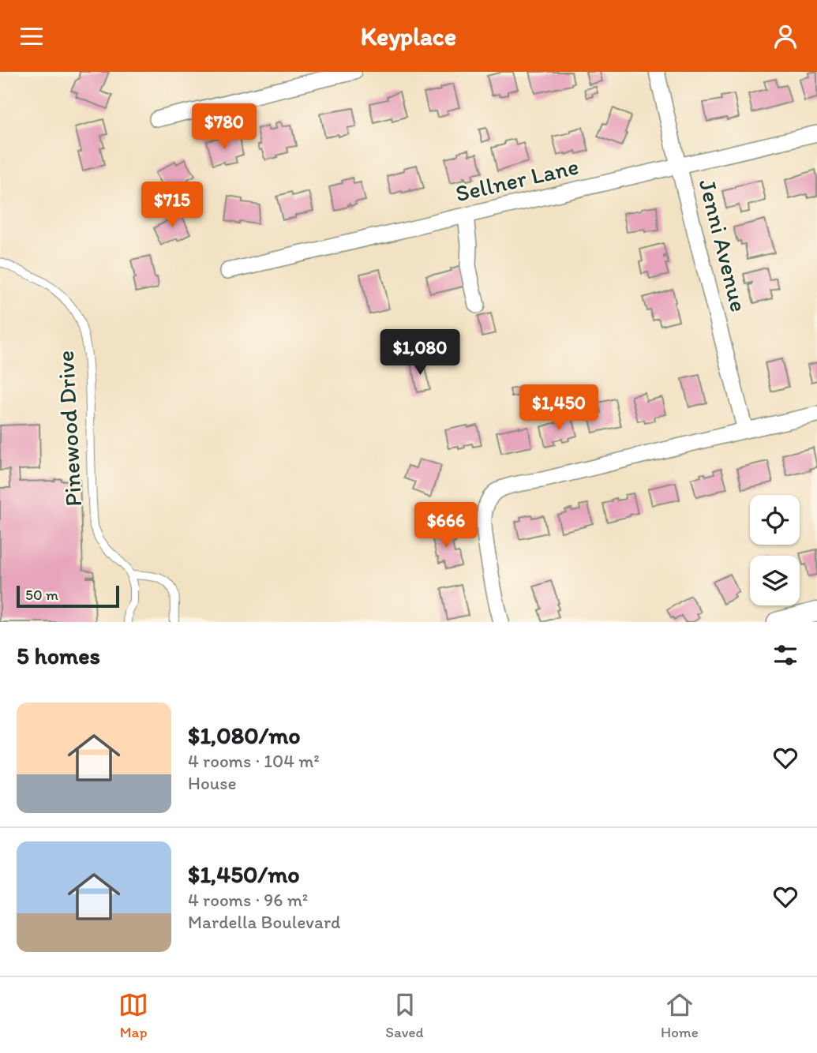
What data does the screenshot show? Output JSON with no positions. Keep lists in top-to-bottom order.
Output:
{
  "streets": {
    "street": ["Sellner Lane", "Jenni Avenue"],
    "lane": ["Pinewood Drive"]
  },
  "crossings": [
    ["Sellner Lane", "Jenni Avenue"]
  ],
  "scale_bar": "50 m",
  "page": {
    "header": "Keyplace",
    "price": [
      "$780",
      "$715",
      "$1,080",
      "$1,450",
      "$666"
    ],
    "scale": "50 m",
    "heading": "5 homes",
    "list": [
      {
        "name": "$1,080/mo",
        "note": "4 rooms · 104 m² · House"
      },
      {
        "name": "$1,450/mo",
        "note": "4 rooms · 96 m² · Mardella Boulevard"
      }
    ],
    "tabs": ["Map", "Saved", "Home"]
  }
}
